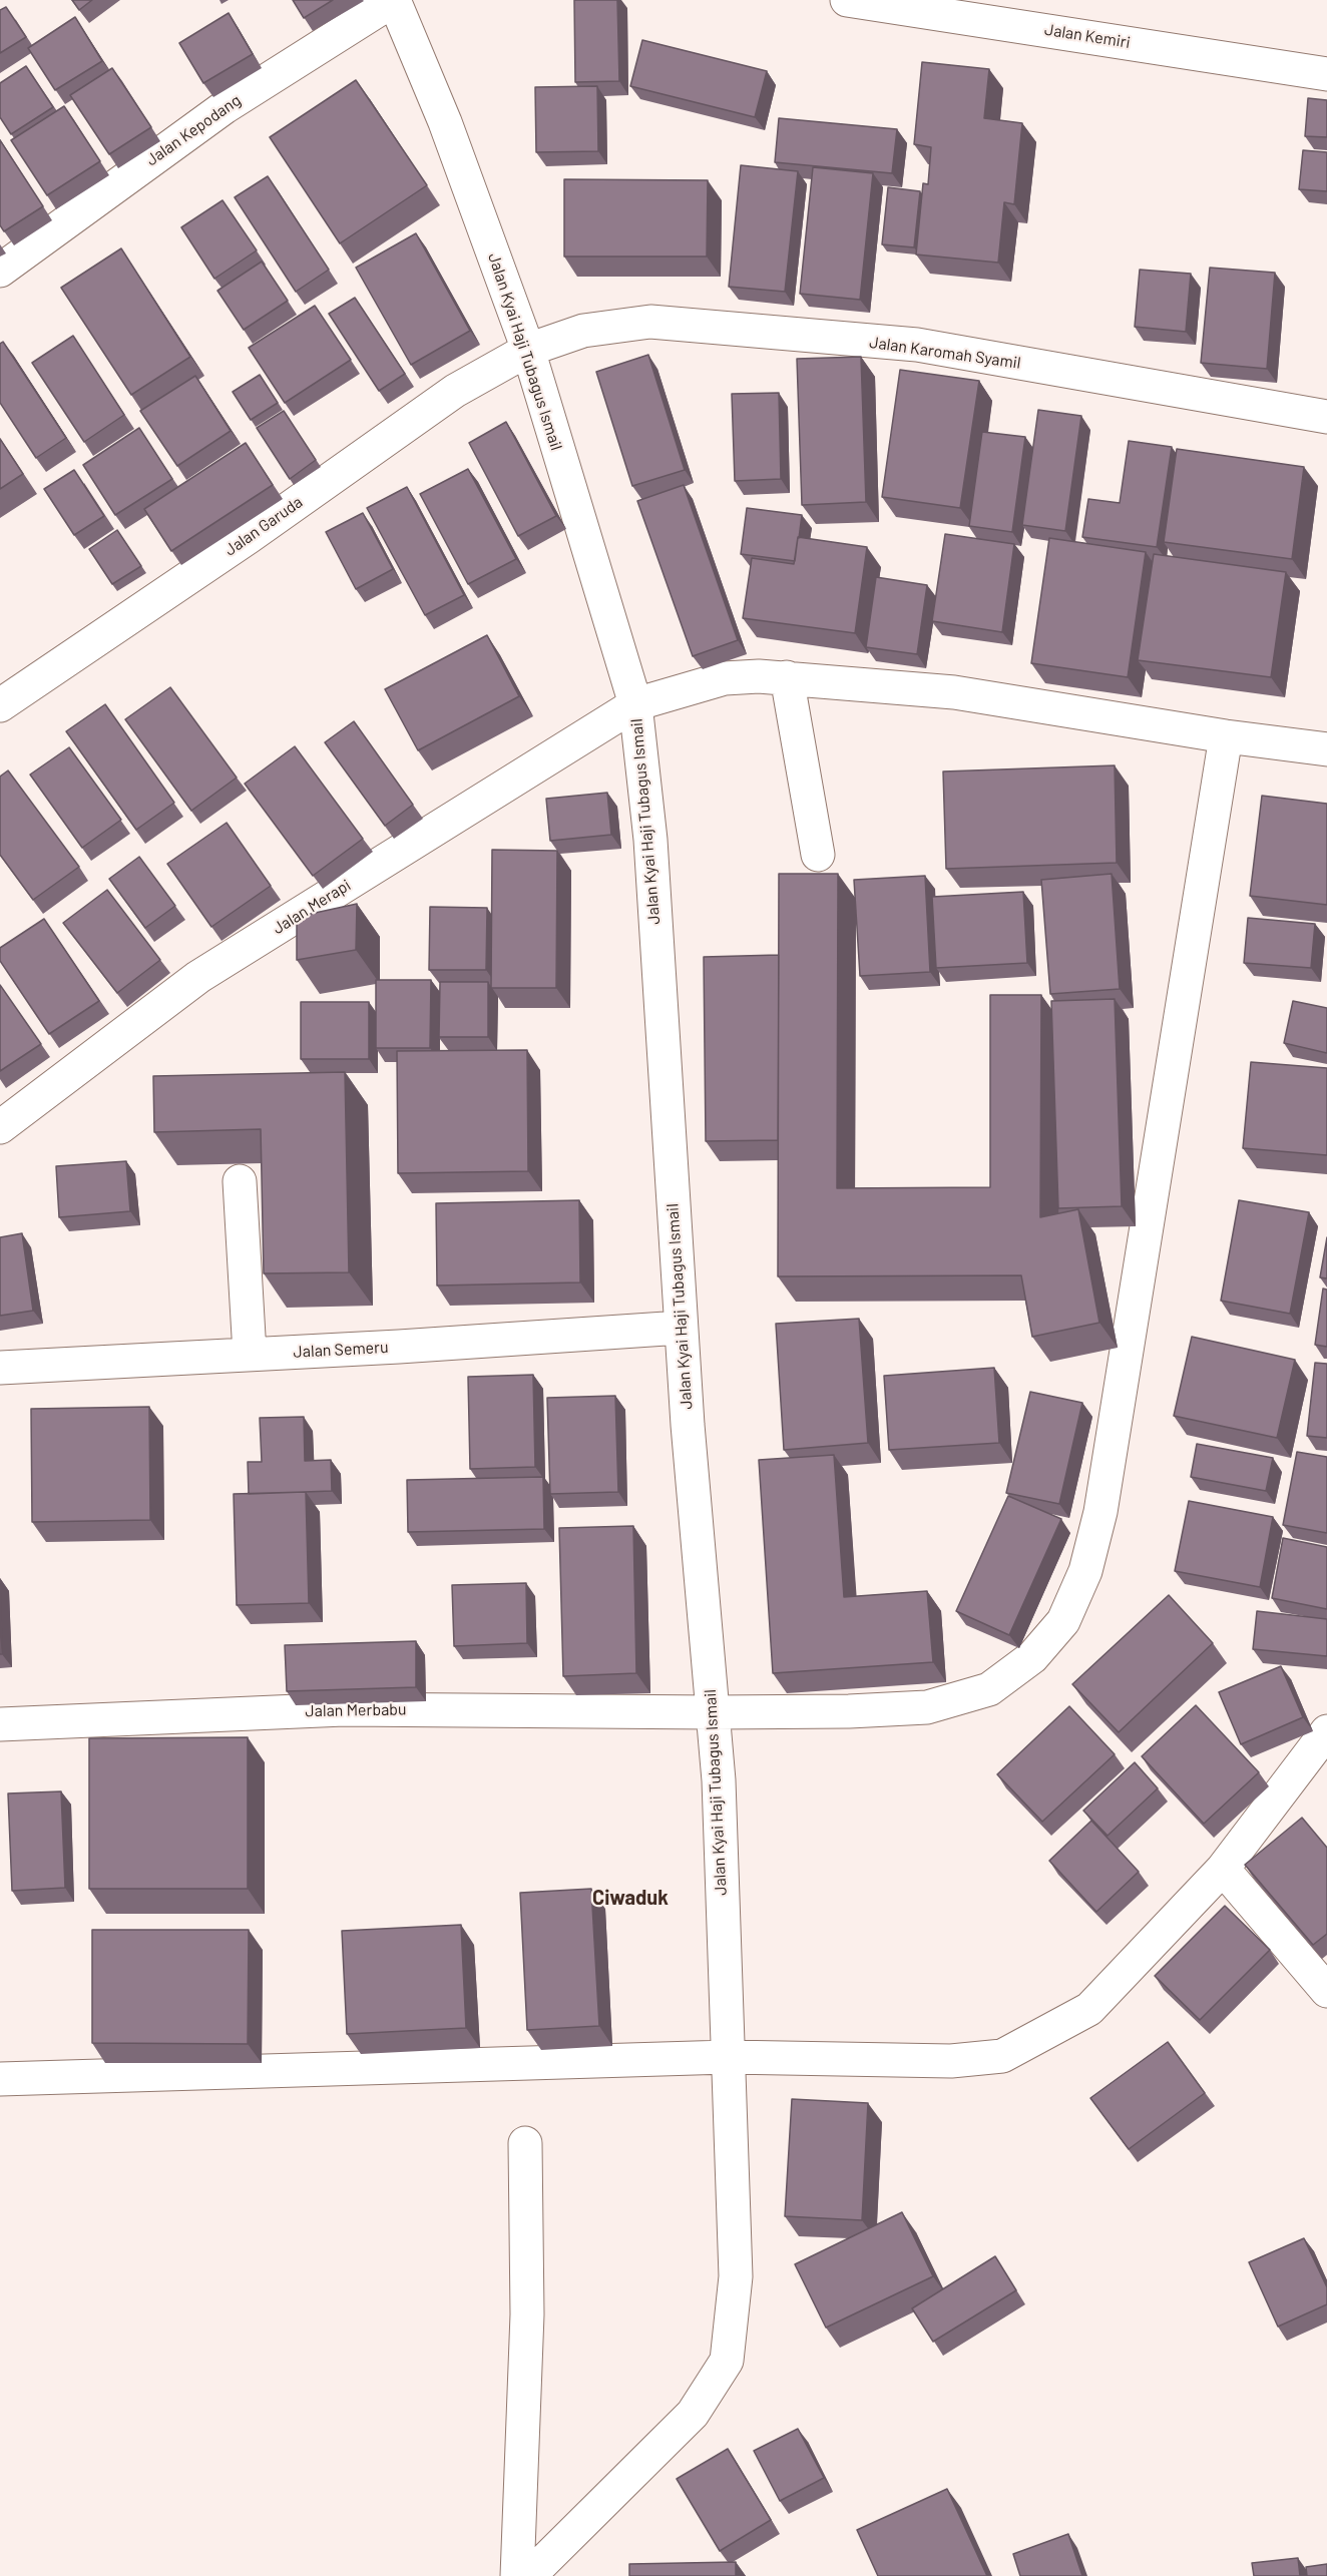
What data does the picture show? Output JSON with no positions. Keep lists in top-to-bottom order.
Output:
{
  "streets": {
    "street": [
      "Jalan Kemiri",
      "Jalan Kepodang",
      "Jalan Kyai Haji Tubagus Ismail",
      "Jalan Karomah Syamil",
      "Jalan Garuda",
      "Jalan Merapi",
      "Jalan Semeru",
      "Jalan Merbabu"
    ]
  },
  "crossings": [
    ["Jalan Kepodang", "Jalan Kyai Haji Tubagus Ismail"],
    ["Jalan Kyai Haji Tubagus Ismail", "Jalan Karomah Syamil"],
    ["Jalan Kyai Haji Tubagus Ismail", "Jalan Garuda"],
    ["Jalan Kyai Haji Tubagus Ismail", "Jalan Merapi"],
    ["Jalan Kyai Haji Tubagus Ismail", "Jalan Semeru"],
    ["Jalan Kyai Haji Tubagus Ismail", "Jalan Merbabu"],
    ["Jalan Karomah Syamil", "Jalan Garuda"],
    ["Jalan Merapi", "Jalan Merbabu"]
  ],
  "districts": ["Ciwaduk"]
}
